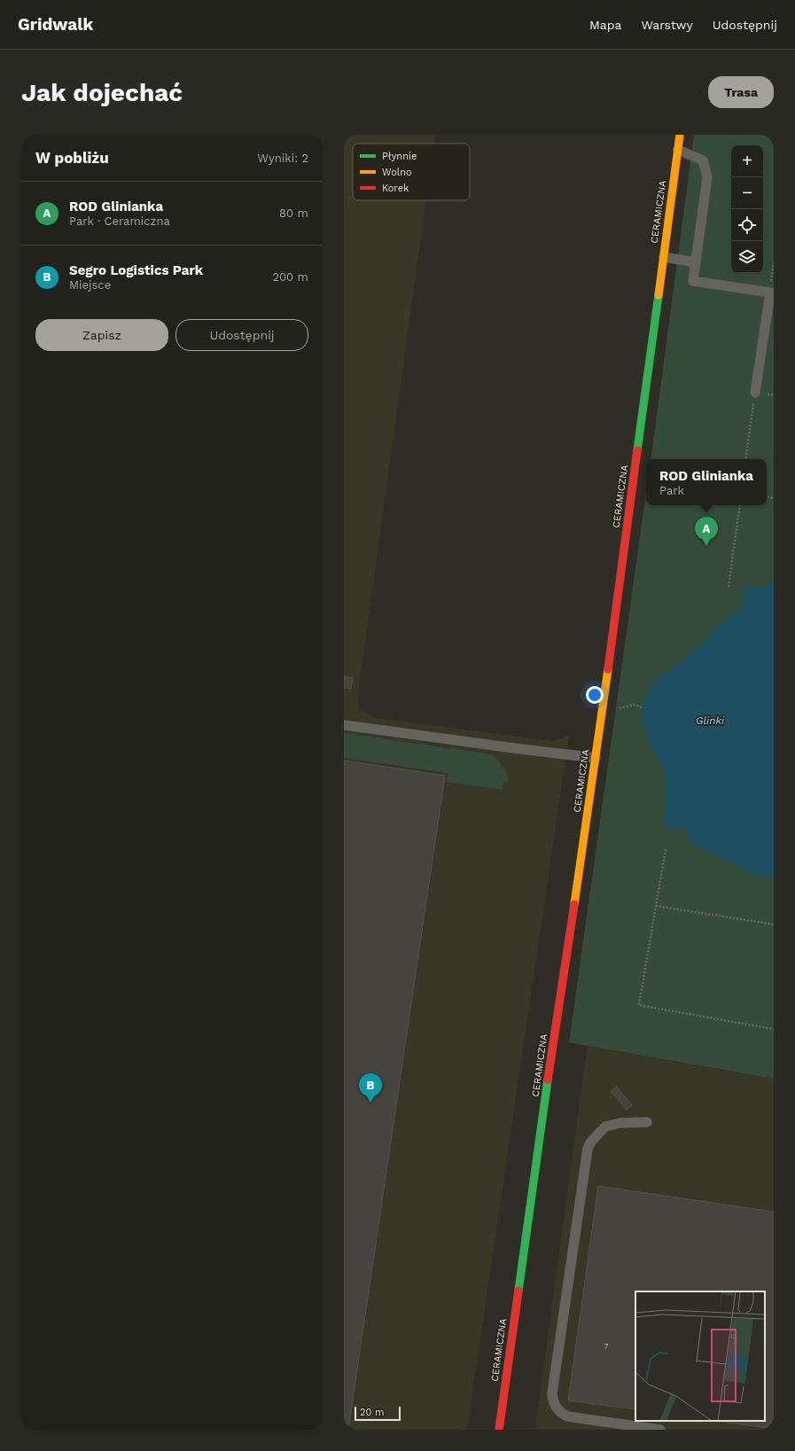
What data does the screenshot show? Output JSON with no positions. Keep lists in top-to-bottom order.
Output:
{
  "streets": {
    "main road": ["CERAMICZNA"]
  },
  "water": ["Glinki"],
  "house_numbers": ["7"],
  "legend": ["Płynnie", "Wolno", "Korek"],
  "scale_bar": "20 m",
  "page": {
    "header": "Gridwalk",
    "nav": ["Mapa", "Warstwy", "Udostępnij"],
    "buttons": [
      "Trasa",
      ["Zapisz", "Udostępnij"]
    ],
    "title": "Jak dojechać",
    "heading": ["W pobliżu", "Wyniki: 2"],
    "map_buttons": ["+", "−"],
    "list": [
      {
        "mark": "A",
        "name": "ROD Glinianka",
        "note": "Park · Ceramiczna",
        "value": "80 m"
      },
      {
        "mark": "B",
        "name": "Segro Logistics Park",
        "note": "Miejsce",
        "value": "200 m"
      }
    ],
    "popup": ["ROD Glinianka", "Park"],
    "pins": ["A", "B"],
    "scale": "20 m"
  }
}
